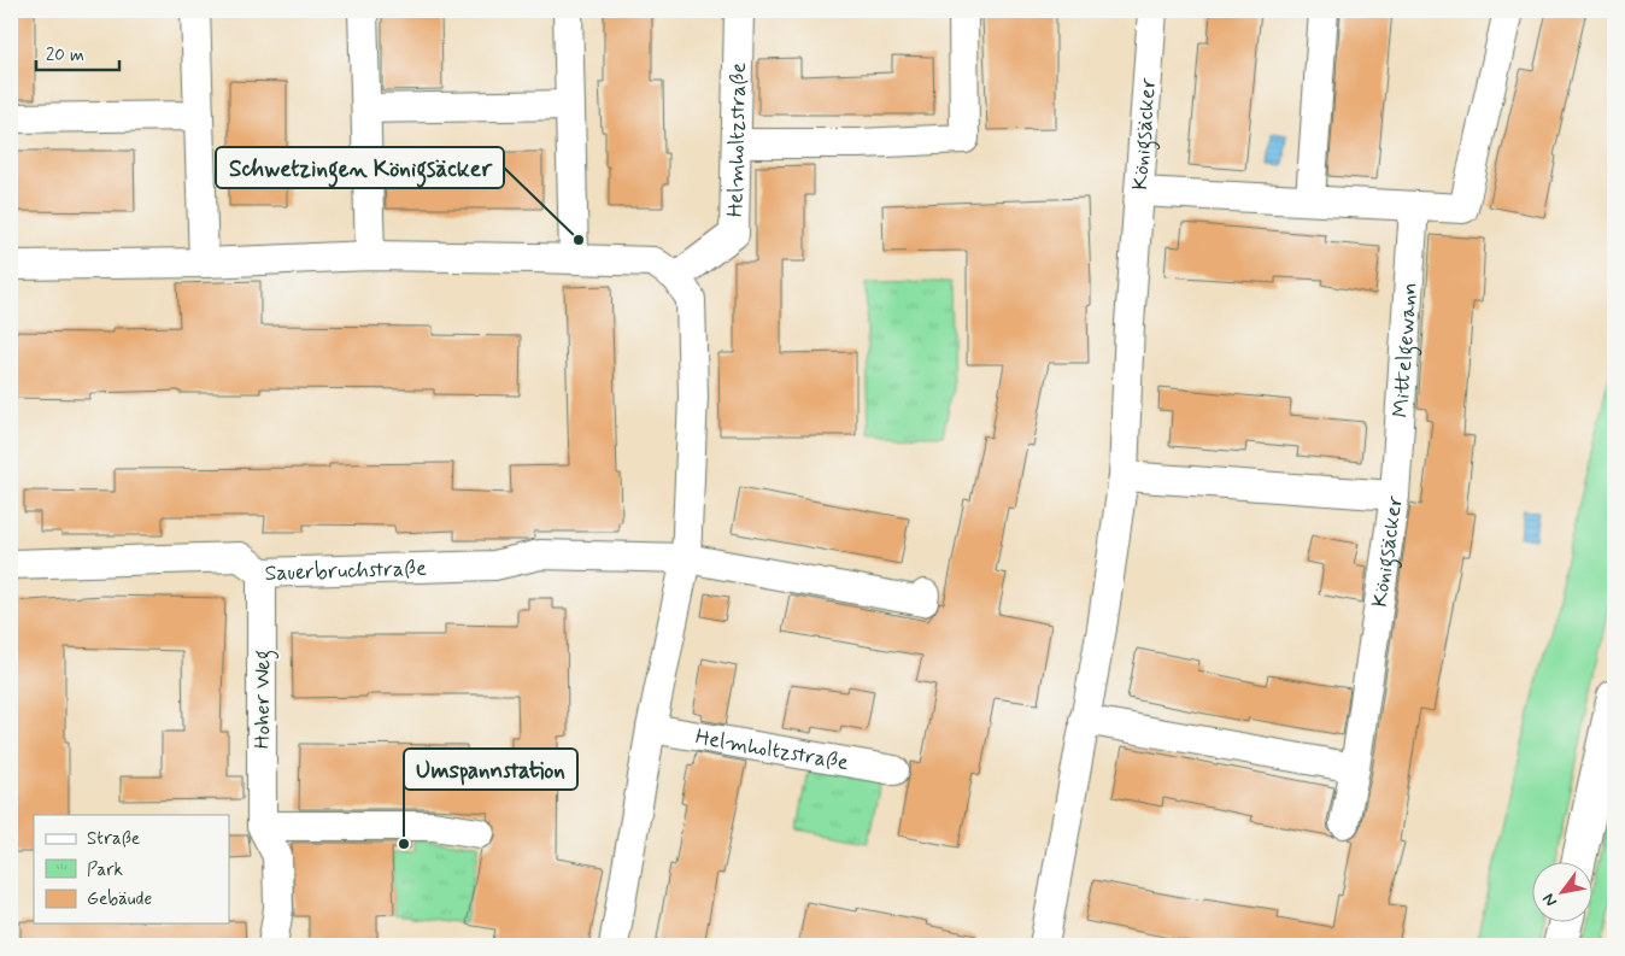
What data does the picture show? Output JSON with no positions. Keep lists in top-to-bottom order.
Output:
{
  "streets": {
    "street": [
      "Königsäcker",
      "Helmholtzstraße",
      "Mittelgewann",
      "Sauerbruchstraße",
      "Hoher Weg"
    ]
  },
  "crossings": [
    ["Königsäcker", "Mittelgewann"],
    ["Sauerbruchstraße", "Hoher Weg"]
  ],
  "places": ["Schwetzingen Königsäcker", "Umspannstation"],
  "legend": ["Straße", "Park", "Gebäude"],
  "scale_bar": "20 m",
  "north": "bottom left"
}
